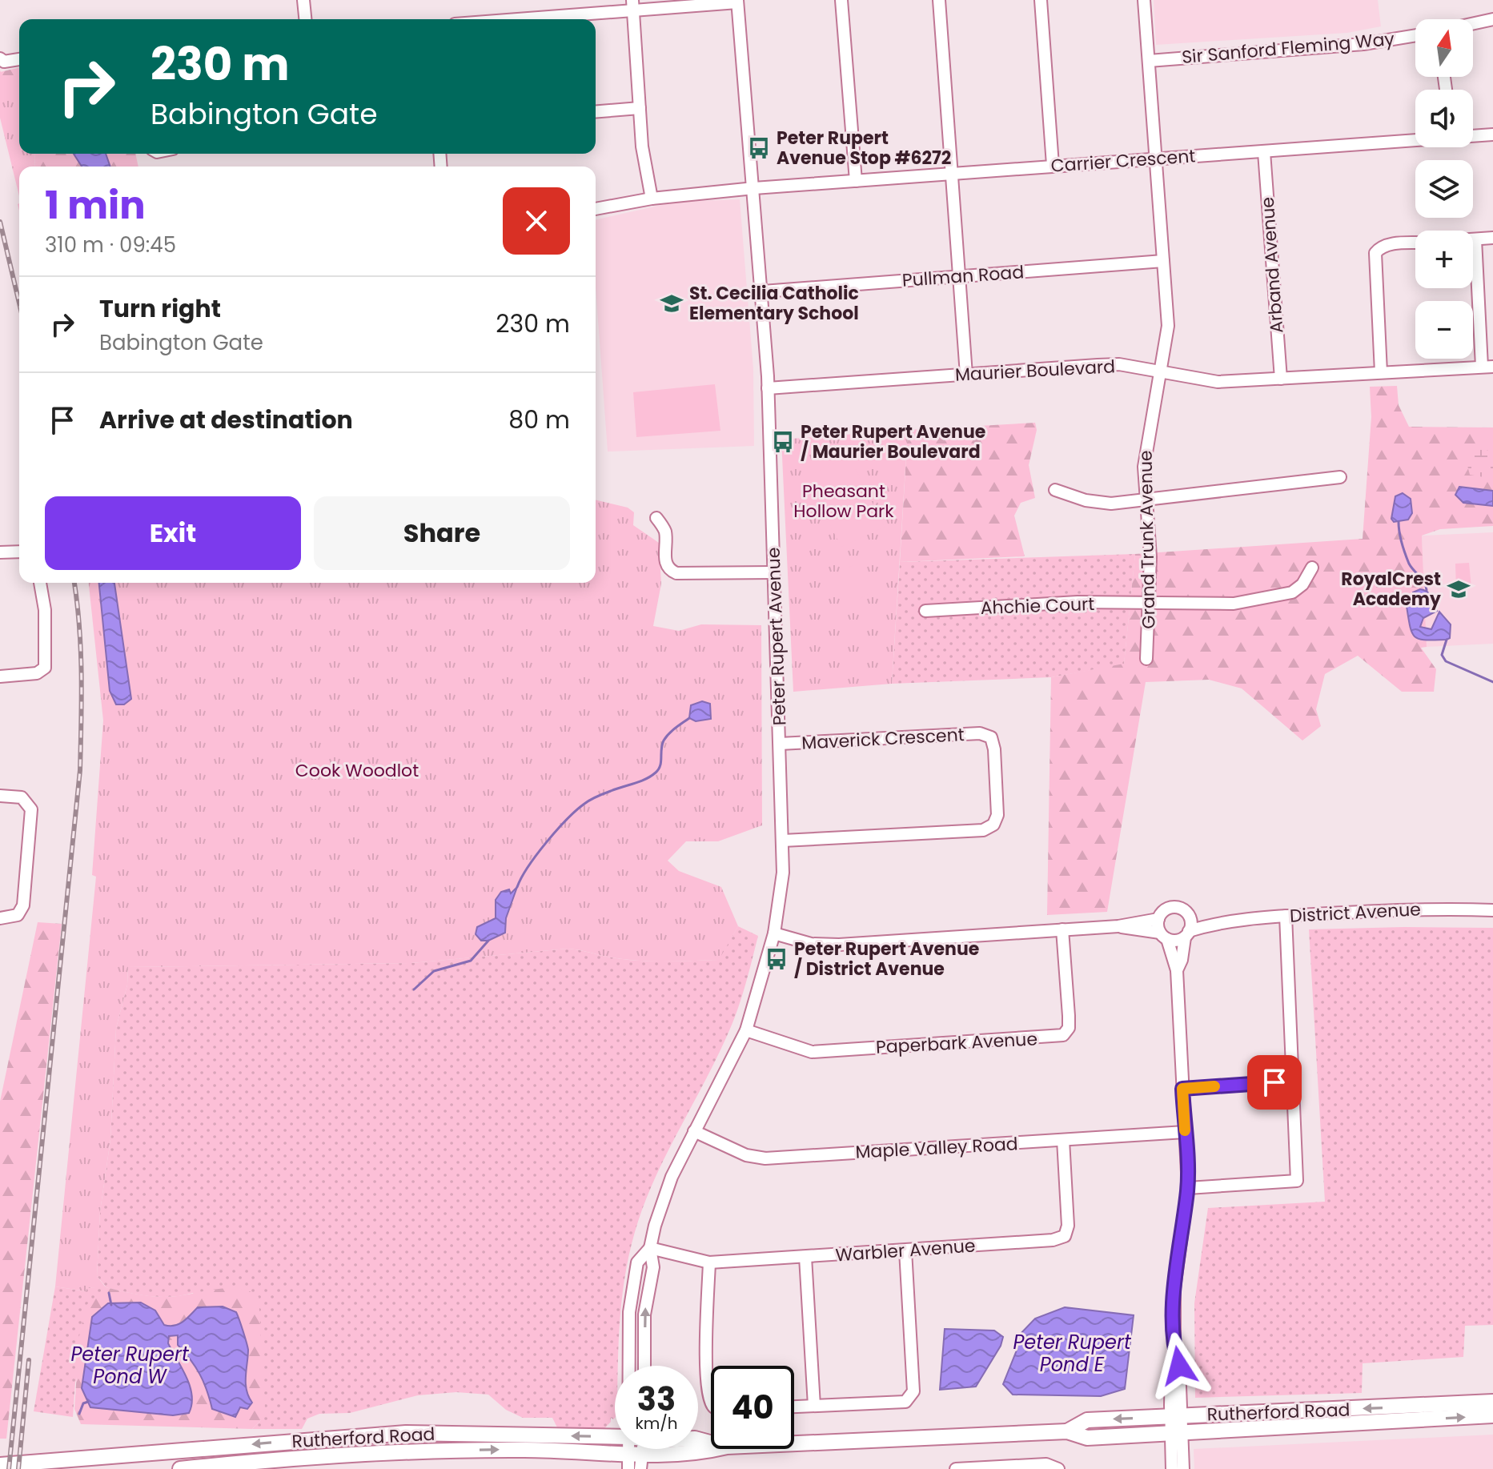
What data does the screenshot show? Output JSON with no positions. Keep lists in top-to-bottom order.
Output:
{
  "streets": {
    "main road": ["Rutherford Road"],
    "street": [
      "Sir Sanford Fleming Way",
      "Carrier Crescent",
      "Arband Avenue",
      "Pullman Road",
      "Maurier Boulevard",
      "Grand Trunk Avenue",
      "Ahchie Court",
      "Peter Rupert Avenue",
      "Maverick Crescent",
      "District Avenue",
      "Paperbark Avenue",
      "Maple Valley Road",
      "Warbler Avenue"
    ]
  },
  "crossings": [
    ["Sir Sanford Fleming Way", "Grand Trunk Avenue"],
    ["Carrier Crescent", "Arband Avenue"],
    ["Carrier Crescent", "Grand Trunk Avenue"],
    ["Carrier Crescent", "Peter Rupert Avenue"],
    ["Arband Avenue", "Maurier Boulevard"],
    ["Pullman Road", "Grand Trunk Avenue"],
    ["Pullman Road", "Peter Rupert Avenue"],
    ["Maurier Boulevard", "Grand Trunk Avenue"],
    ["Maurier Boulevard", "Peter Rupert Avenue"],
    ["Grand Trunk Avenue", "Ahchie Court"],
    ["Peter Rupert Avenue", "Maverick Crescent"],
    ["Peter Rupert Avenue", "Paperbark Avenue"],
    ["Peter Rupert Avenue", "Maple Valley Road"],
    ["Peter Rupert Avenue", "Warbler Avenue"],
    ["Maple Valley Road", "Warbler Avenue"]
  ],
  "water": ["Peter Rupert Pond E", "Peter Rupert Pond W"],
  "parks": ["Pheasant Hollow Park", "Cook Woodlot"],
  "places": {
    "bus stop": ["Peter Rupert Avenue Stop #6272", "Peter Rupert Avenue / Maurier Boulevard", "Peter Rupert Avenue / District Avenue"],
    "school or university": ["St. Cecilia Catholic Elementary School", "RoyalCrest Academy"]
  },
  "north": "top",
  "page": {
    "map_buttons": ["+", "−"],
    "turn": ["230 m", "Babington Gate"],
    "heading": ["1 min", "310 m · 09:45"],
    "list": [
      {
        "name": "Turn right",
        "note": "Babington Gate",
        "value": "230 m"
      },
      {
        "name": "Arrive at destination",
        "value": "80 m"
      }
    ],
    "buttons": ["Exit", "Share"],
    "speed": "33 km/h",
    "limit": "40"
  }
}
